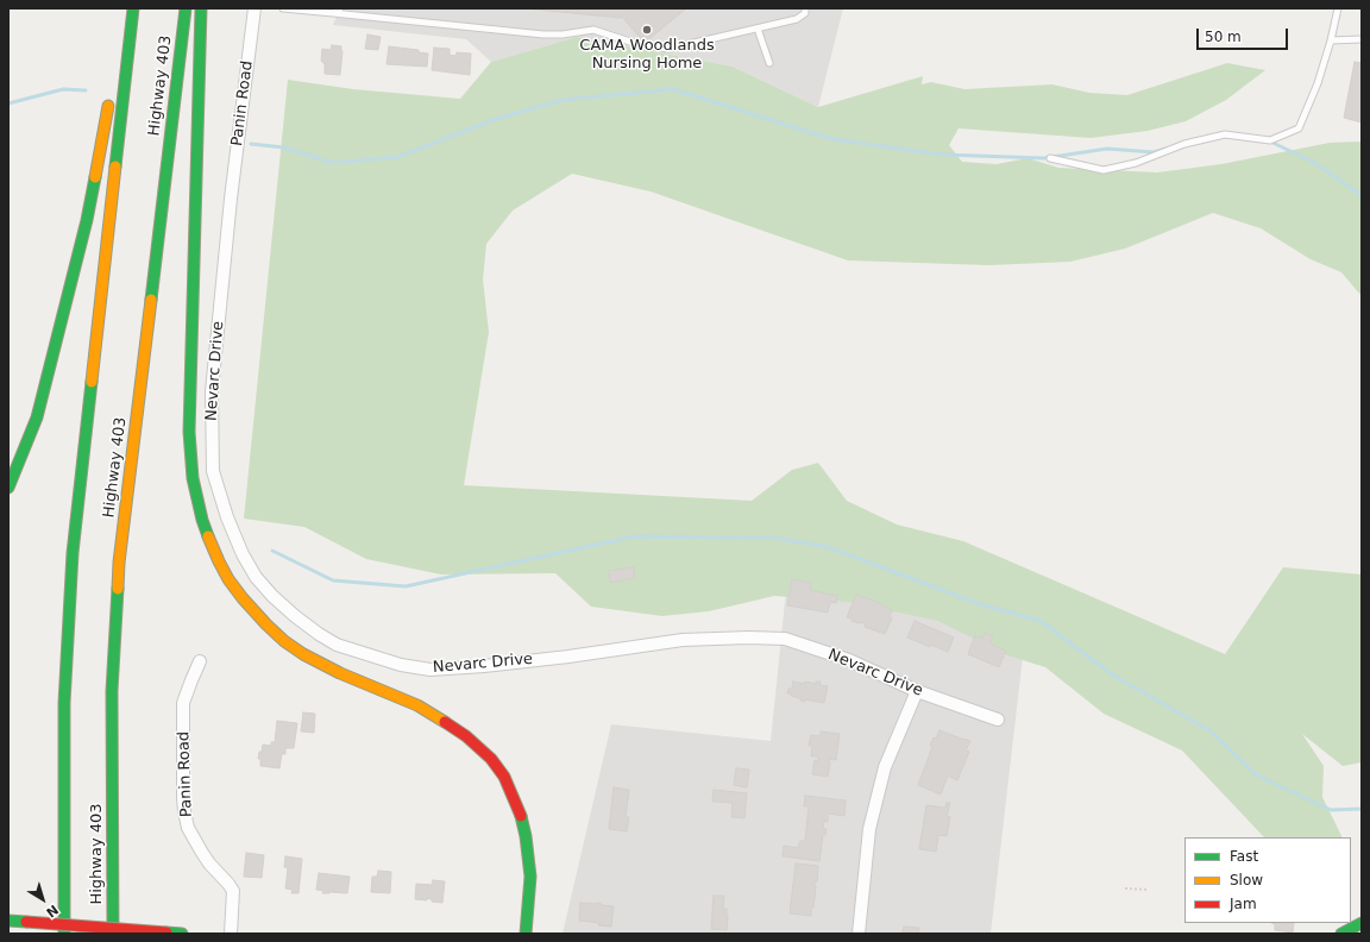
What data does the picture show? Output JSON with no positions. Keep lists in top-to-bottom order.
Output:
{
  "streets": {
    "main road": ["Highway 403"],
    "street": ["Panin Road", "Nevarc Drive"]
  },
  "crossings": [
    ["Panin Road", "Nevarc Drive"]
  ],
  "places": ["CAMA Woodlands Nursing Home"],
  "legend": ["Fast", "Slow", "Jam"],
  "scale_bar": "50 m",
  "north": "bottom right"
}
